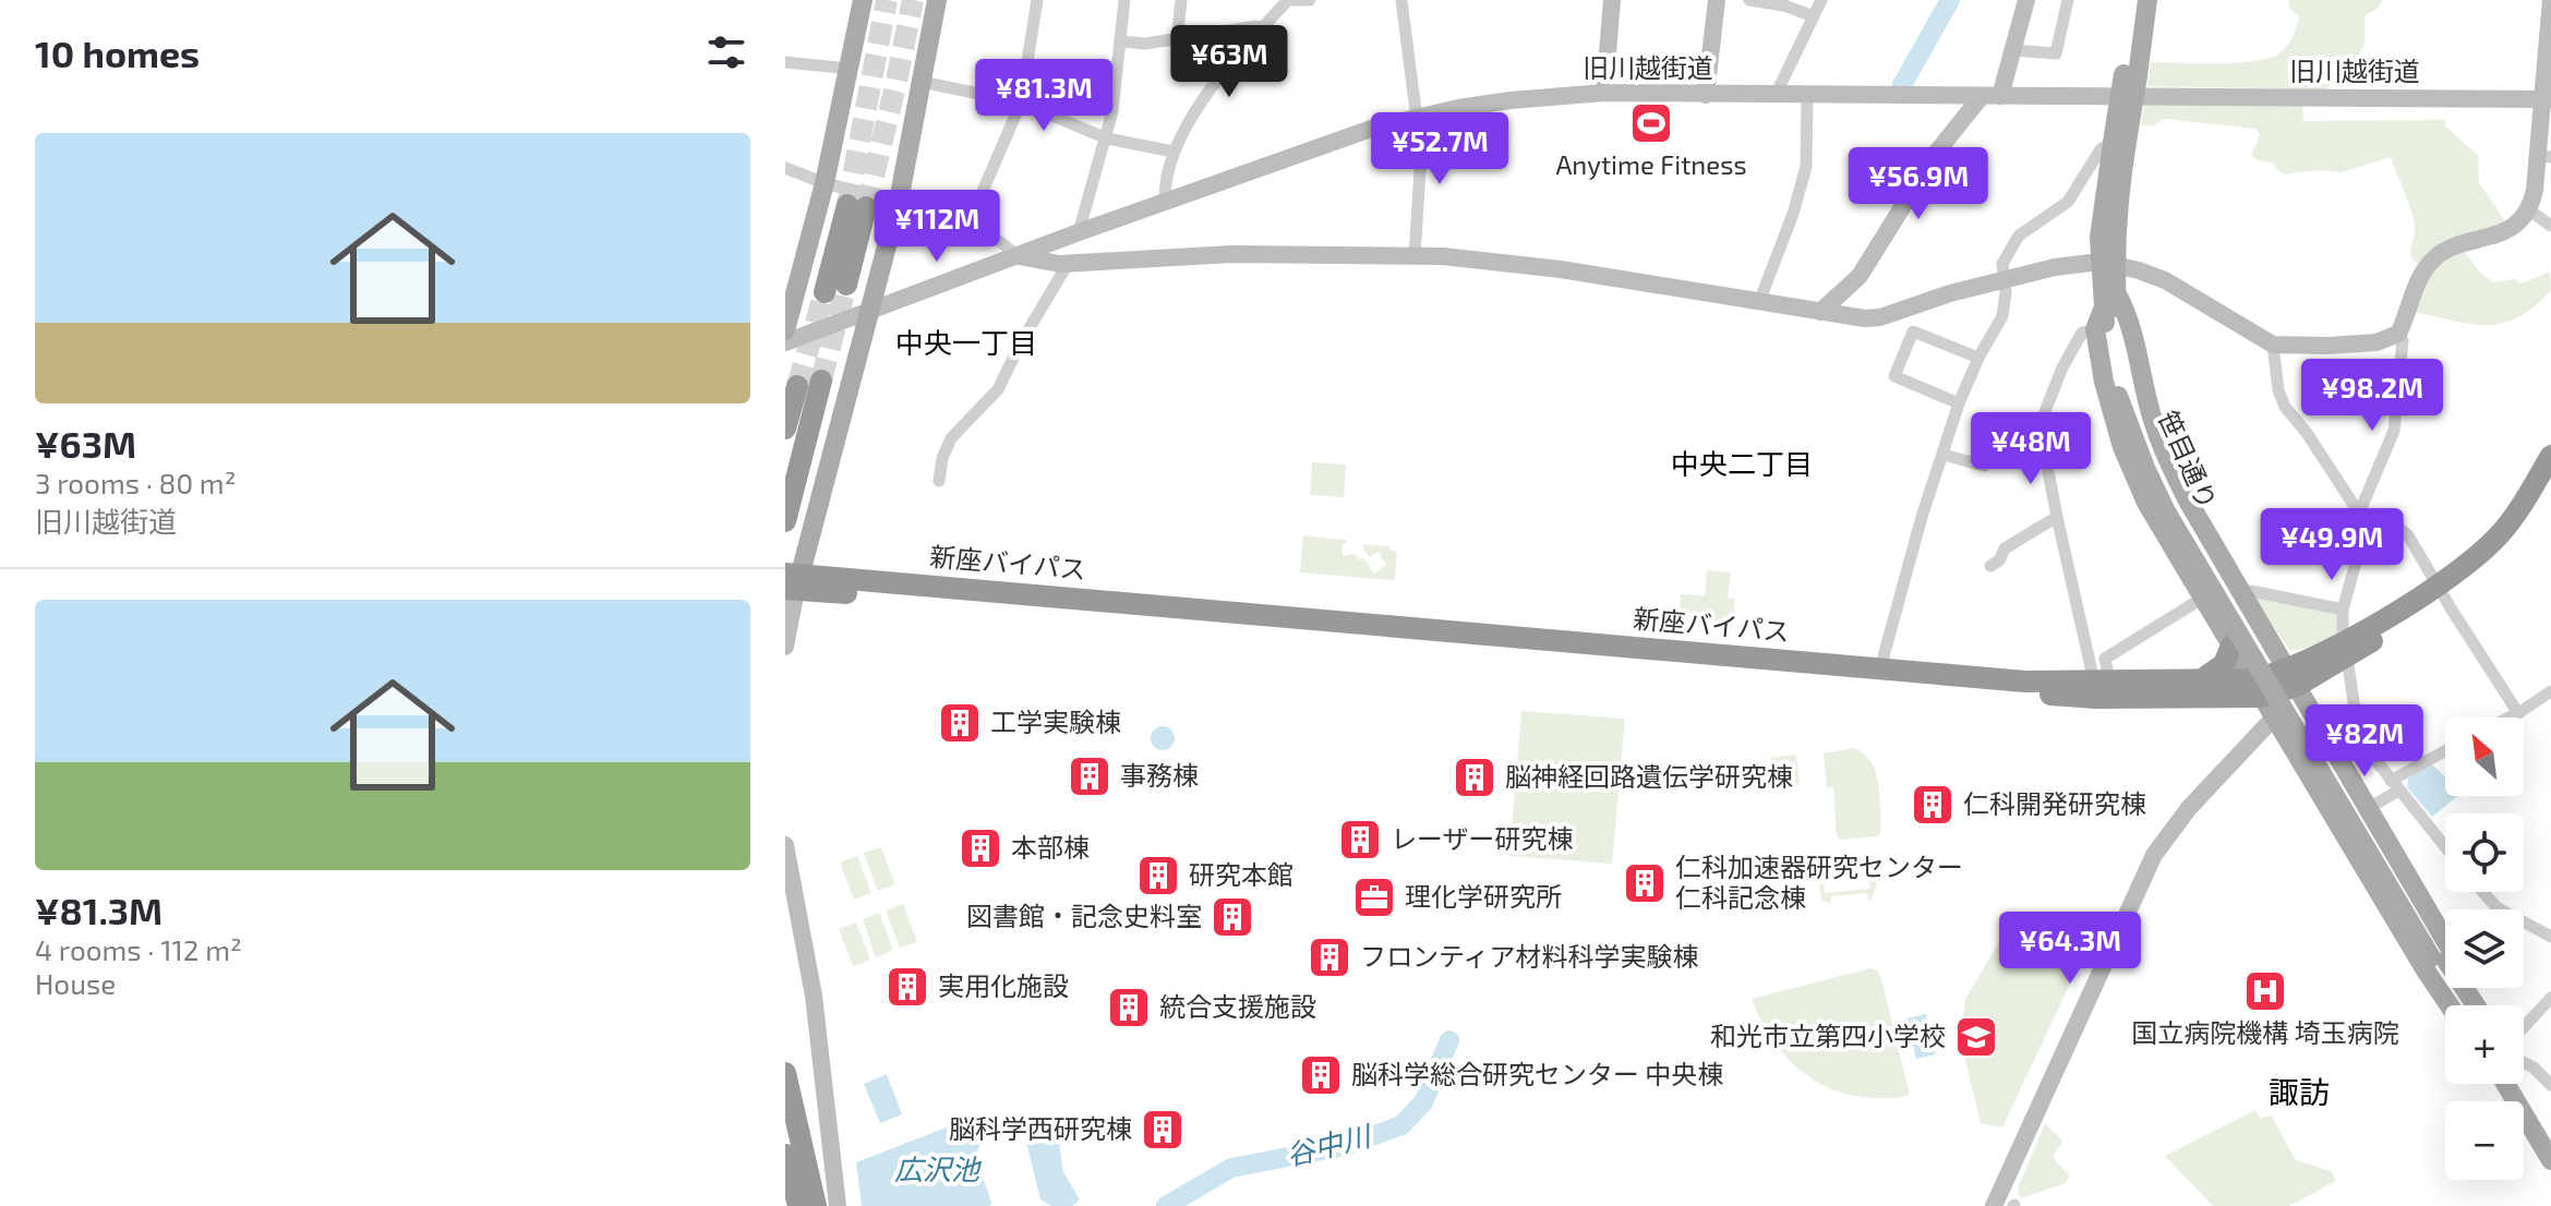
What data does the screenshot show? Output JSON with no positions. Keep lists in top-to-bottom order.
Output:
{
  "streets": {
    "highway": ["新座バイパス"],
    "main road": ["笹目通り"],
    "street": ["旧川越街道"]
  },
  "districts": ["中央一丁目", "中央二丁目", "諏訪"],
  "water": ["谷中川", "広沢池"],
  "places": {
    "sports": ["Anytime Fitness"],
    "building": [
      "工学実験棟",
      "事務棟",
      "脳神経回路遺伝学研究棟",
      "仁科開発研究棟",
      "レーザー研究棟",
      "本部棟",
      "研究本館",
      "仁科加速器研究センター 仁科記念棟",
      "図書館・記念史料室",
      "フロンティア材料科学実験棟",
      "実用化施設",
      "統合支援施設",
      "脳科学総合研究センター 中央棟",
      "脳科学西研究棟"
    ],
    "office": ["理化学研究所"],
    "hospital": ["国立病院機構 埼玉病院"],
    "school or university": ["和光市立第四小学校"]
  },
  "north": "top left",
  "page": {
    "heading": "10 homes",
    "price": [
      "¥63M",
      "¥81.3M",
      "¥52.7M",
      "¥56.9M",
      "¥112M",
      "¥98.2M",
      "¥48M",
      "¥49.9M",
      "¥82M",
      "¥64.3M"
    ],
    "list": [
      {
        "name": "¥63M",
        "note": "3 rooms · 80 m² · 旧川越街道"
      },
      {
        "name": "¥81.3M",
        "note": "4 rooms · 112 m² · House"
      }
    ],
    "map_buttons": ["+", "−"]
  }
}
